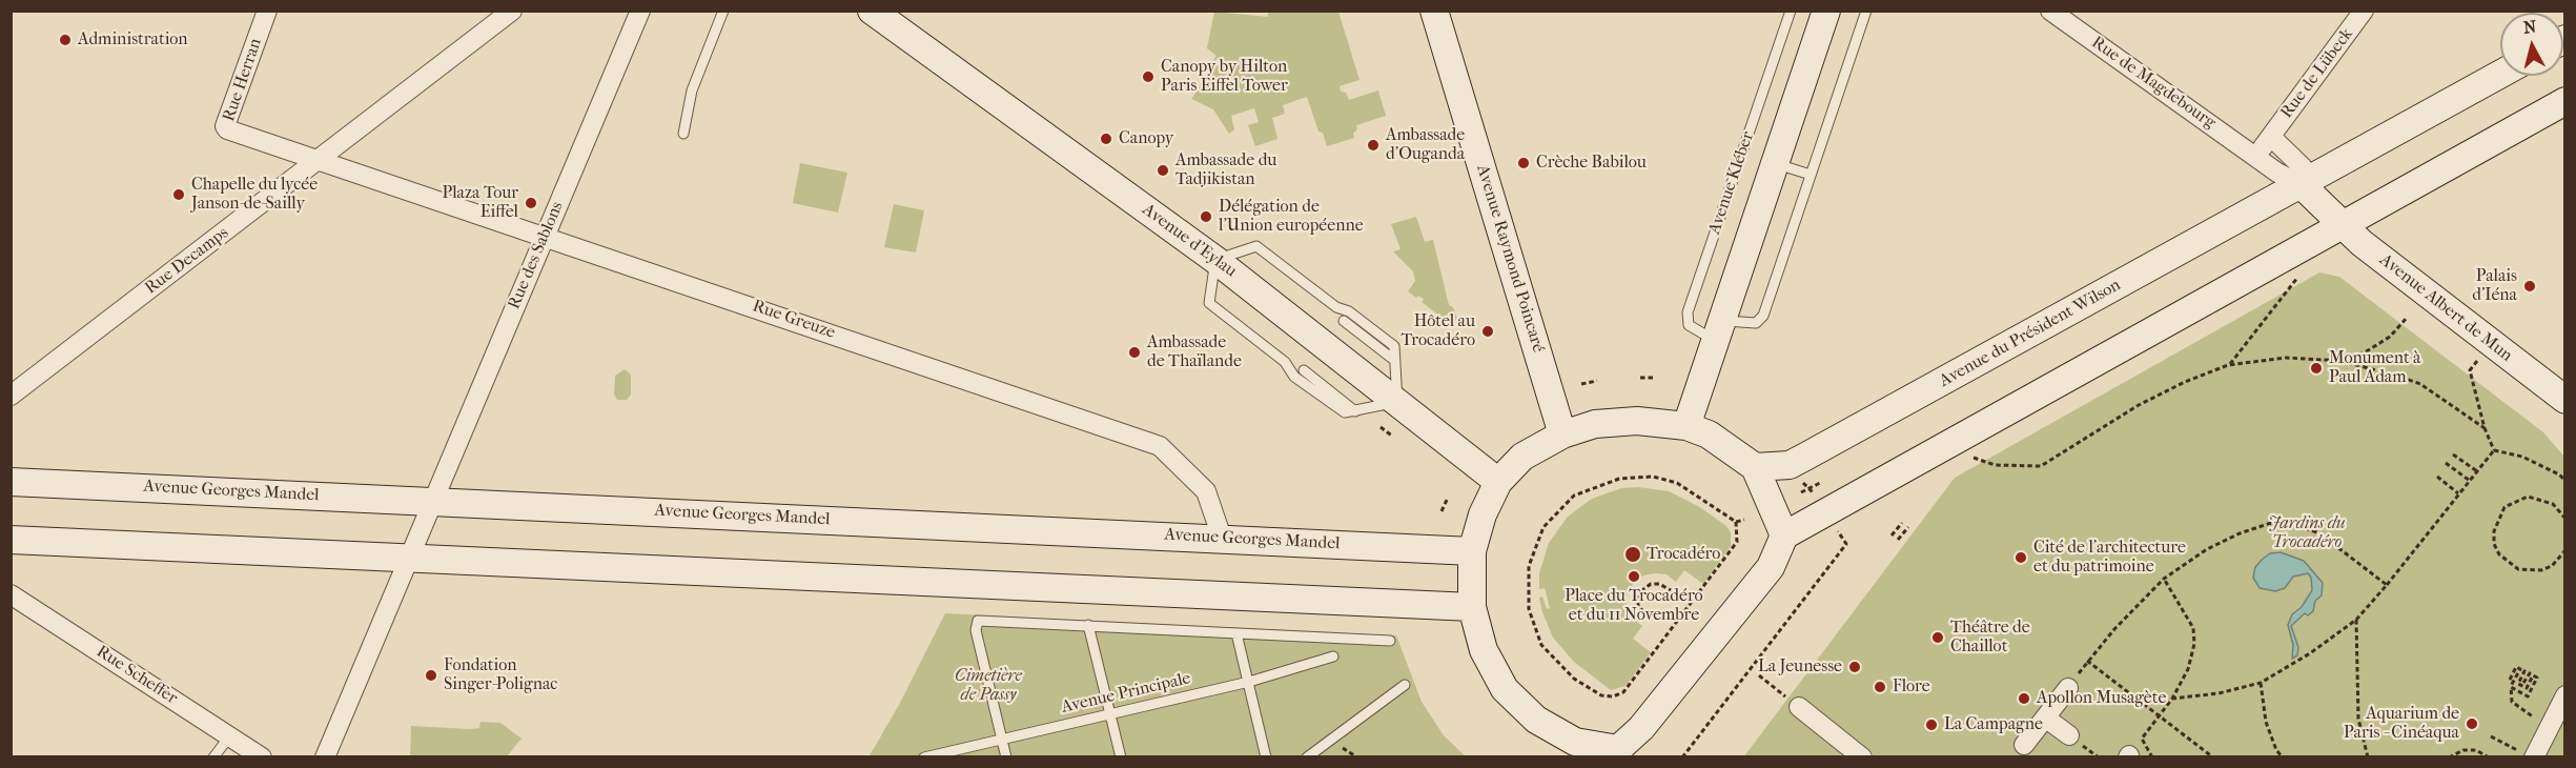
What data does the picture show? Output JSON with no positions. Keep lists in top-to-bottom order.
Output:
{
  "streets": {
    "main road": [
      "Avenue Kléber",
      "Avenue d'Eylau",
      "Avenue Raymond Poincaré",
      "Avenue Albert de Mun",
      "Avenue du Président Wilson",
      "Avenue Georges Mandel"
    ],
    "street": [
      "Rue de Lübeck",
      "Rue Herran",
      "Rue de Magdebourg",
      "Rue des Sablons",
      "Rue Decamps",
      "Rue Greuze",
      "Rue Scheffer"
    ],
    "lane": ["Avenue Principale"]
  },
  "crossings": [
    ["Rue Herran", "Rue Decamps"],
    ["Rue Herran", "Rue Greuze"],
    ["Rue de Magdebourg", "Avenue du Président Wilson"],
    ["Rue des Sablons", "Rue Greuze"],
    ["Rue des Sablons", "Avenue Georges Mandel"],
    ["Rue Decamps", "Rue Greuze"],
    ["Rue Greuze", "Avenue Georges Mandel"]
  ],
  "parks": ["Jardins du Trocadéro", "Cimetière de Passy"],
  "places": [
    "Administration",
    "Canopy by Hilton Paris Eiffel Tower",
    "Canopy",
    "Ambassade d'Ouganda",
    "Crèche Babilou",
    "Ambassade du Tadjikistan",
    "Chapelle du lycée Janson-de-Sailly",
    "Plaza Tour Eiffel",
    "Délégation de l'Union européenne",
    "Palais d'Iéna",
    "Hôtel au Trocadéro",
    "Ambassade de Thaïlande",
    "Monument à Paul Adam",
    "Trocadéro",
    "Cité de l'architecture et du patrimoine",
    "Place du Trocadéro et du 11 Novembre",
    "Théâtre de Chaillot",
    "La Jeunesse",
    "Fondation Singer-Polignac",
    "Flore",
    "Apollon Musagète",
    "Aquarium de Paris - Cinéaqua",
    "La Campagne"
  ],
  "north": "top"
}
